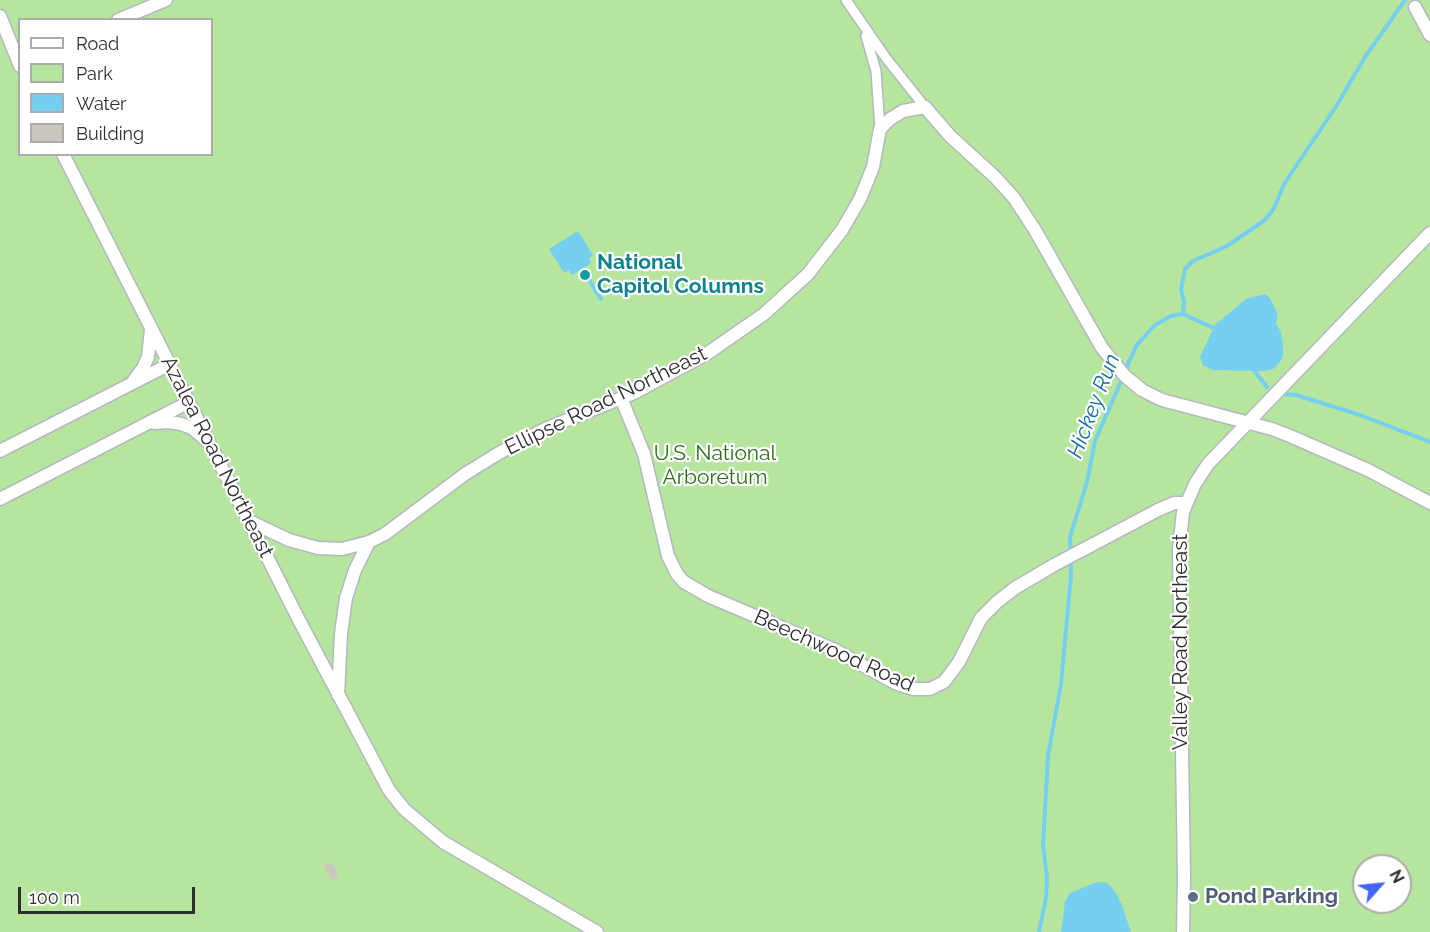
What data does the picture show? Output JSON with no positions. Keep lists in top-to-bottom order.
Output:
{
  "streets": {
    "street": [
      "Ellipse Road Northeast",
      "Azalea Road Northeast",
      "Valley Road Northeast",
      "Beechwood Road"
    ]
  },
  "crossings": [
    ["Ellipse Road Northeast", "Azalea Road Northeast"],
    ["Ellipse Road Northeast", "Beechwood Road"],
    ["Valley Road Northeast", "Beechwood Road"]
  ],
  "water": ["Hickey Run"],
  "parks": ["U.S. National Arboretum"],
  "places": ["National Capitol Columns", "Pond Parking"],
  "legend": [
    "Road",
    "Park",
    "Water",
    "Building"
  ],
  "scale_bar": "100 m",
  "north": "top right"
}
